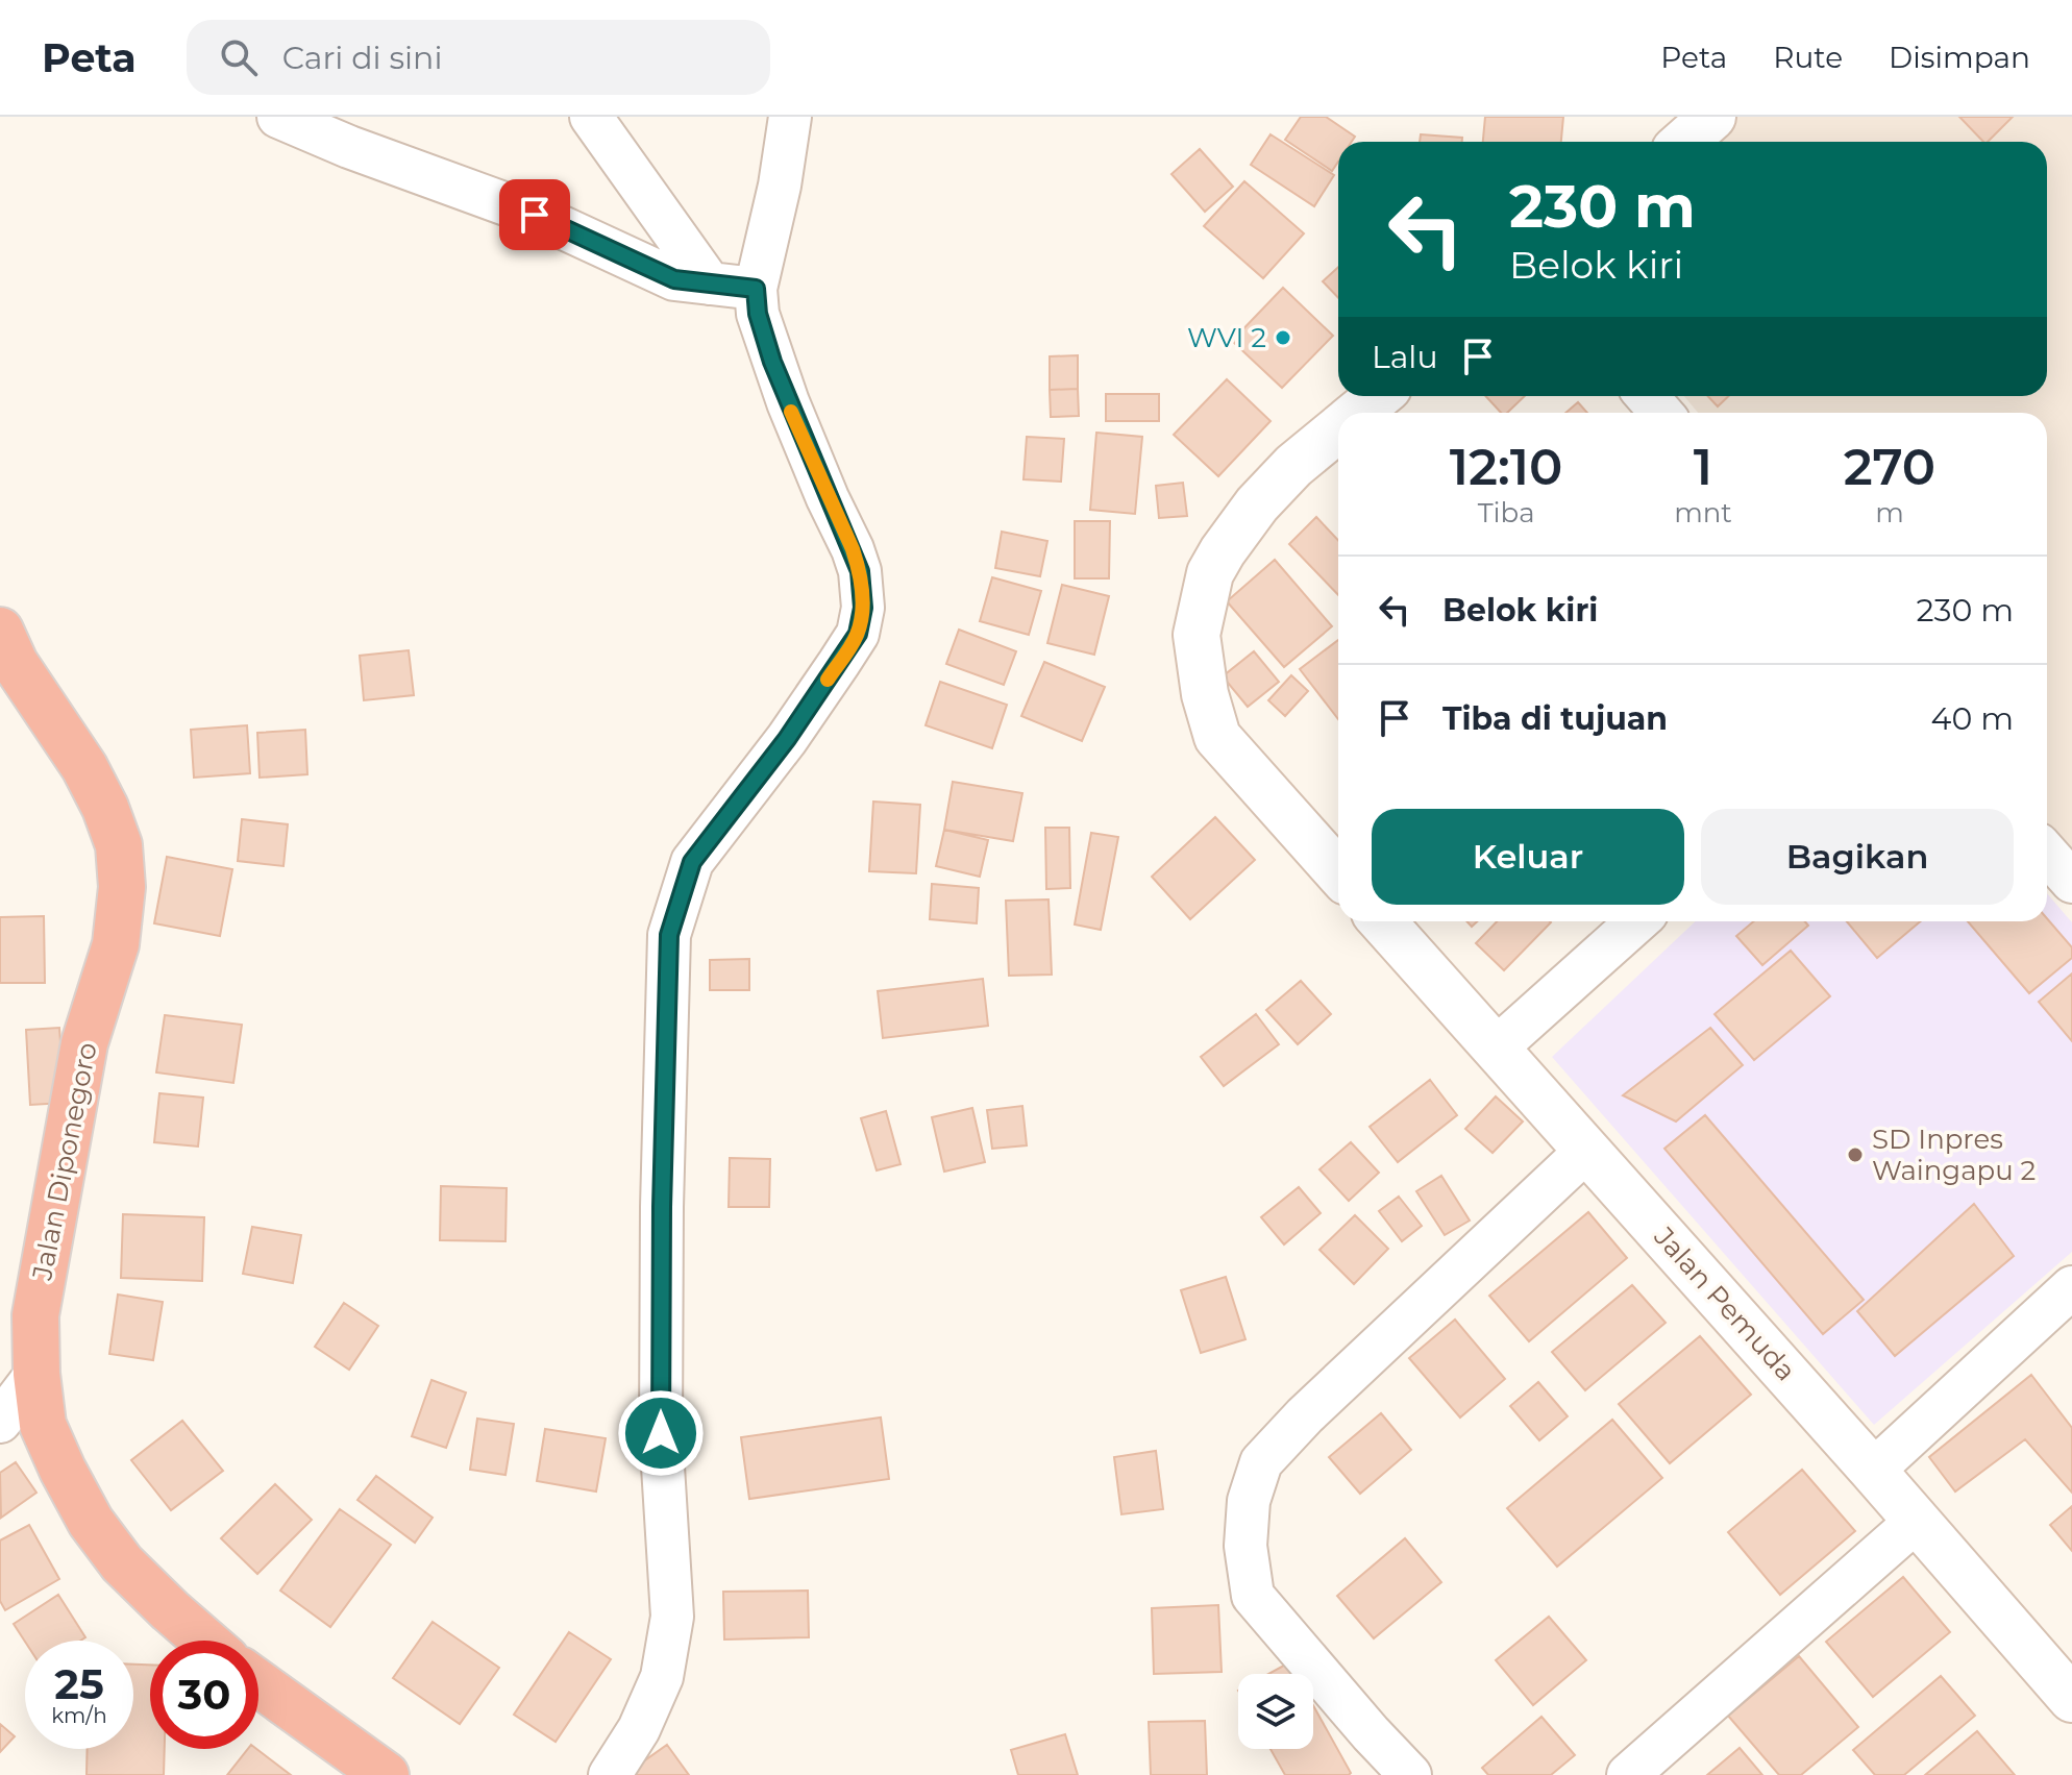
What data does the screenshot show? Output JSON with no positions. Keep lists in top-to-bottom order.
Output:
{
  "streets": {
    "highway": ["Jalan Diponegoro"],
    "street": ["Jalan Pemuda"]
  },
  "places": ["WVI 2", "SD Inpres Waingapu 2"],
  "page": {
    "header": "Peta",
    "search": "Cari di sini",
    "nav": ["Peta", "Rute", "Disimpan"],
    "turn": ["230 m", "Belok kiri"],
    "then": "Lalu",
    "eta": [
      "12:10",
      "Tiba",
      "1",
      "mnt",
      "270",
      "m"
    ],
    "list": [
      {
        "name": "Belok kiri",
        "value": "230 m"
      },
      {
        "name": "Tiba di tujuan",
        "value": "40 m"
      }
    ],
    "buttons": ["Keluar", "Bagikan"],
    "speed": "25 km/h",
    "limit": "30"
  }
}
